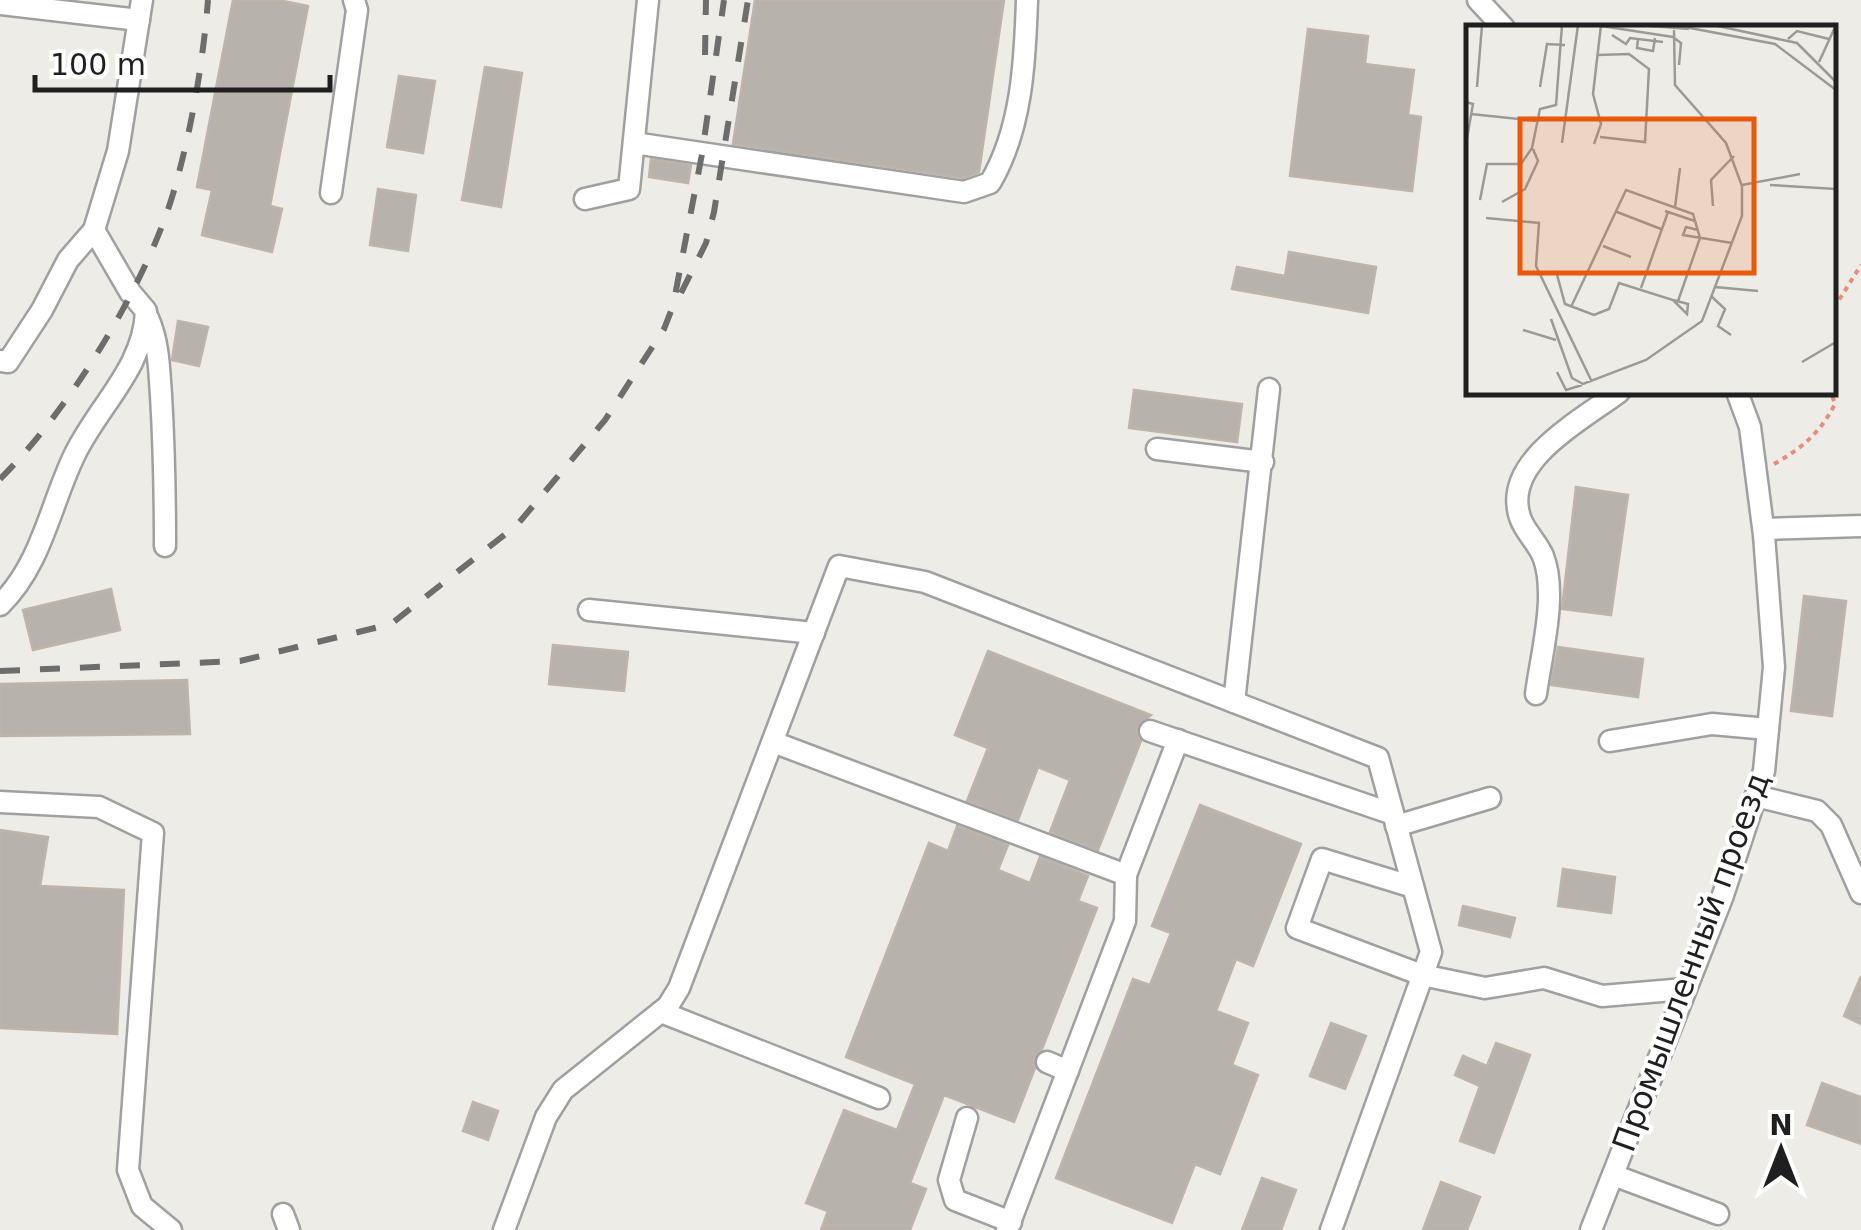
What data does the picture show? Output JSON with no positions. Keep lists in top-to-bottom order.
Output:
{
  "streets": {
    "street": ["Промышленный проезд"]
  },
  "scale_bar": "100 m",
  "north": "top"
}
